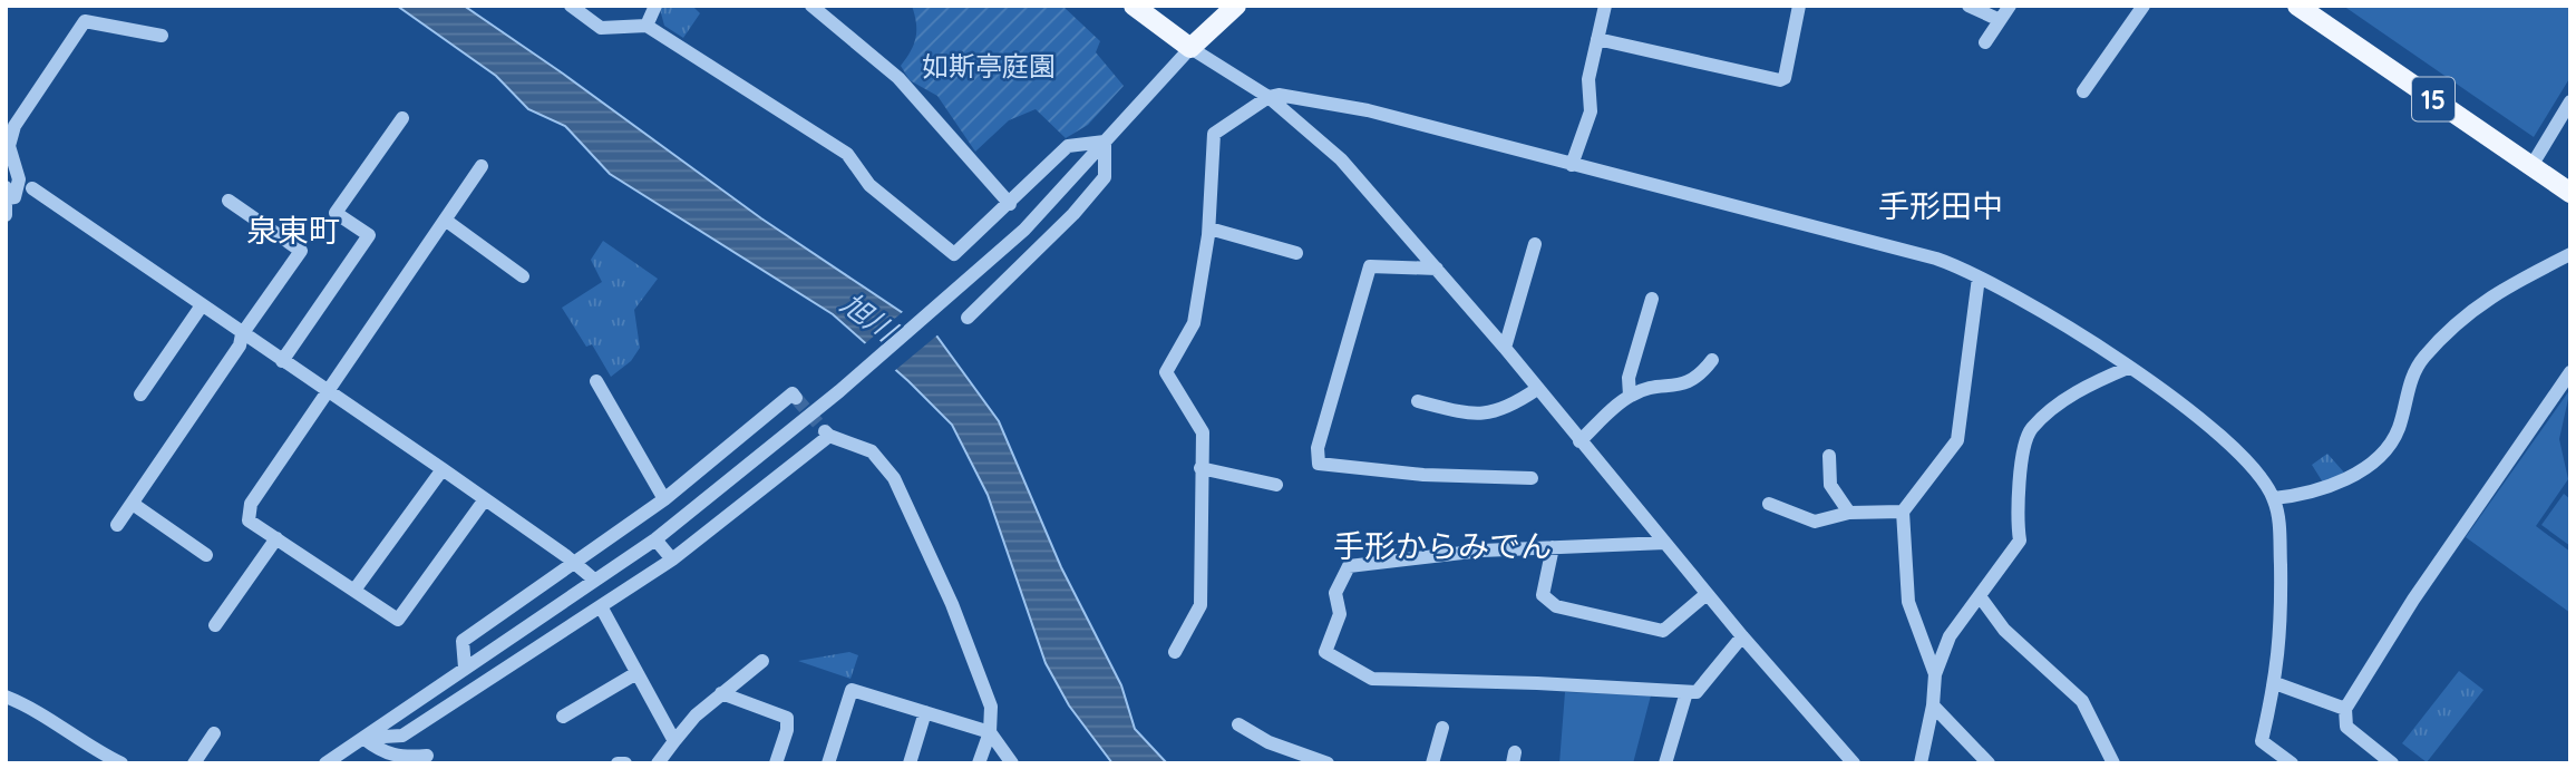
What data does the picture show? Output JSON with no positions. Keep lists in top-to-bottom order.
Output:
{
  "streets": {
    "main road": ["15"]
  },
  "districts": ["手形田中", "泉東町", "手形からみでん"],
  "water": ["旭川"],
  "parks": ["如斯亭庭園"]
}
